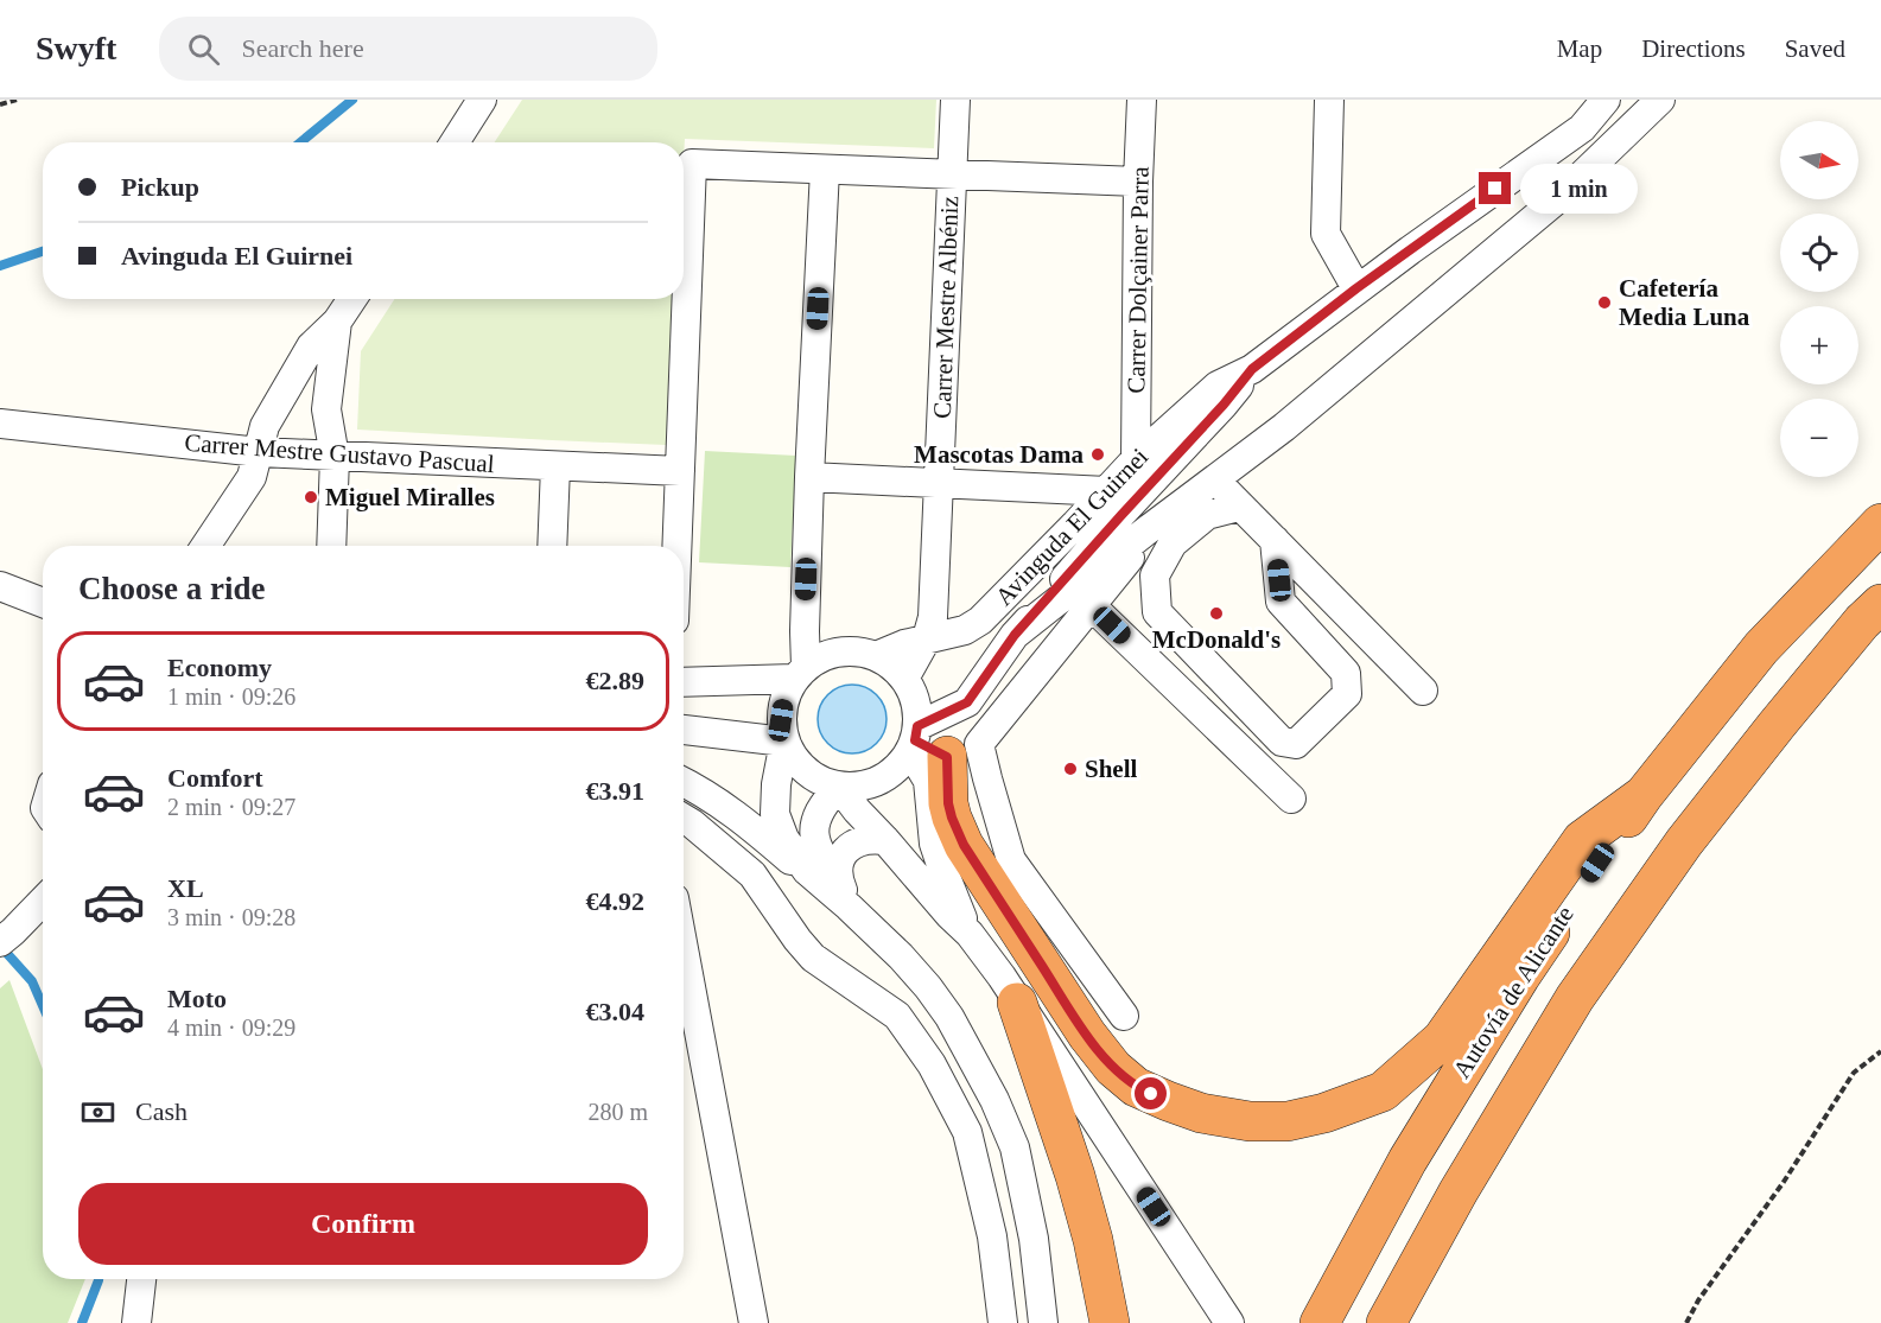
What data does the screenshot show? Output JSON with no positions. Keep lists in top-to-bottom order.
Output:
{
  "streets": {
    "highway": ["Autovía de Alicante"],
    "street": [
      "Carrer Dolçainer Parra",
      "Carrer Mestre Albéniz",
      "Carrer Mestre Gustavo Pascual",
      "Avinguda El Guirnei"
    ]
  },
  "crossings": [
    ["Carrer Dolçainer Parra", "Avinguda El Guirnei"],
    ["Carrer Mestre Albéniz", "Avinguda El Guirnei"]
  ],
  "places": [
    "Cafetería Media Luna",
    "Mascotas Dama",
    "Miguel Miralles",
    "McDonald's",
    "Shell"
  ],
  "north": "right",
  "page": {
    "header": "Swyft",
    "search": "Search here",
    "nav": ["Map", "Directions", "Saved"],
    "map_buttons": ["+", "−"],
    "banner": ["Pickup", "Avinguda El Guirnei"],
    "bubble": "1 min",
    "heading": "Choose a ride",
    "list": [
      {
        "name": "Economy",
        "note": "1 min · 09:26",
        "value": "€2.89"
      },
      {
        "name": "Comfort",
        "note": "2 min · 09:27",
        "value": "€3.91"
      },
      {
        "name": "XL",
        "note": "3 min · 09:28",
        "value": "€4.92"
      },
      {
        "name": "Moto",
        "note": "4 min · 09:29",
        "value": "€3.04"
      }
    ],
    "pay": ["Cash", "280 m"],
    "buttons": "Confirm"
  }
}
